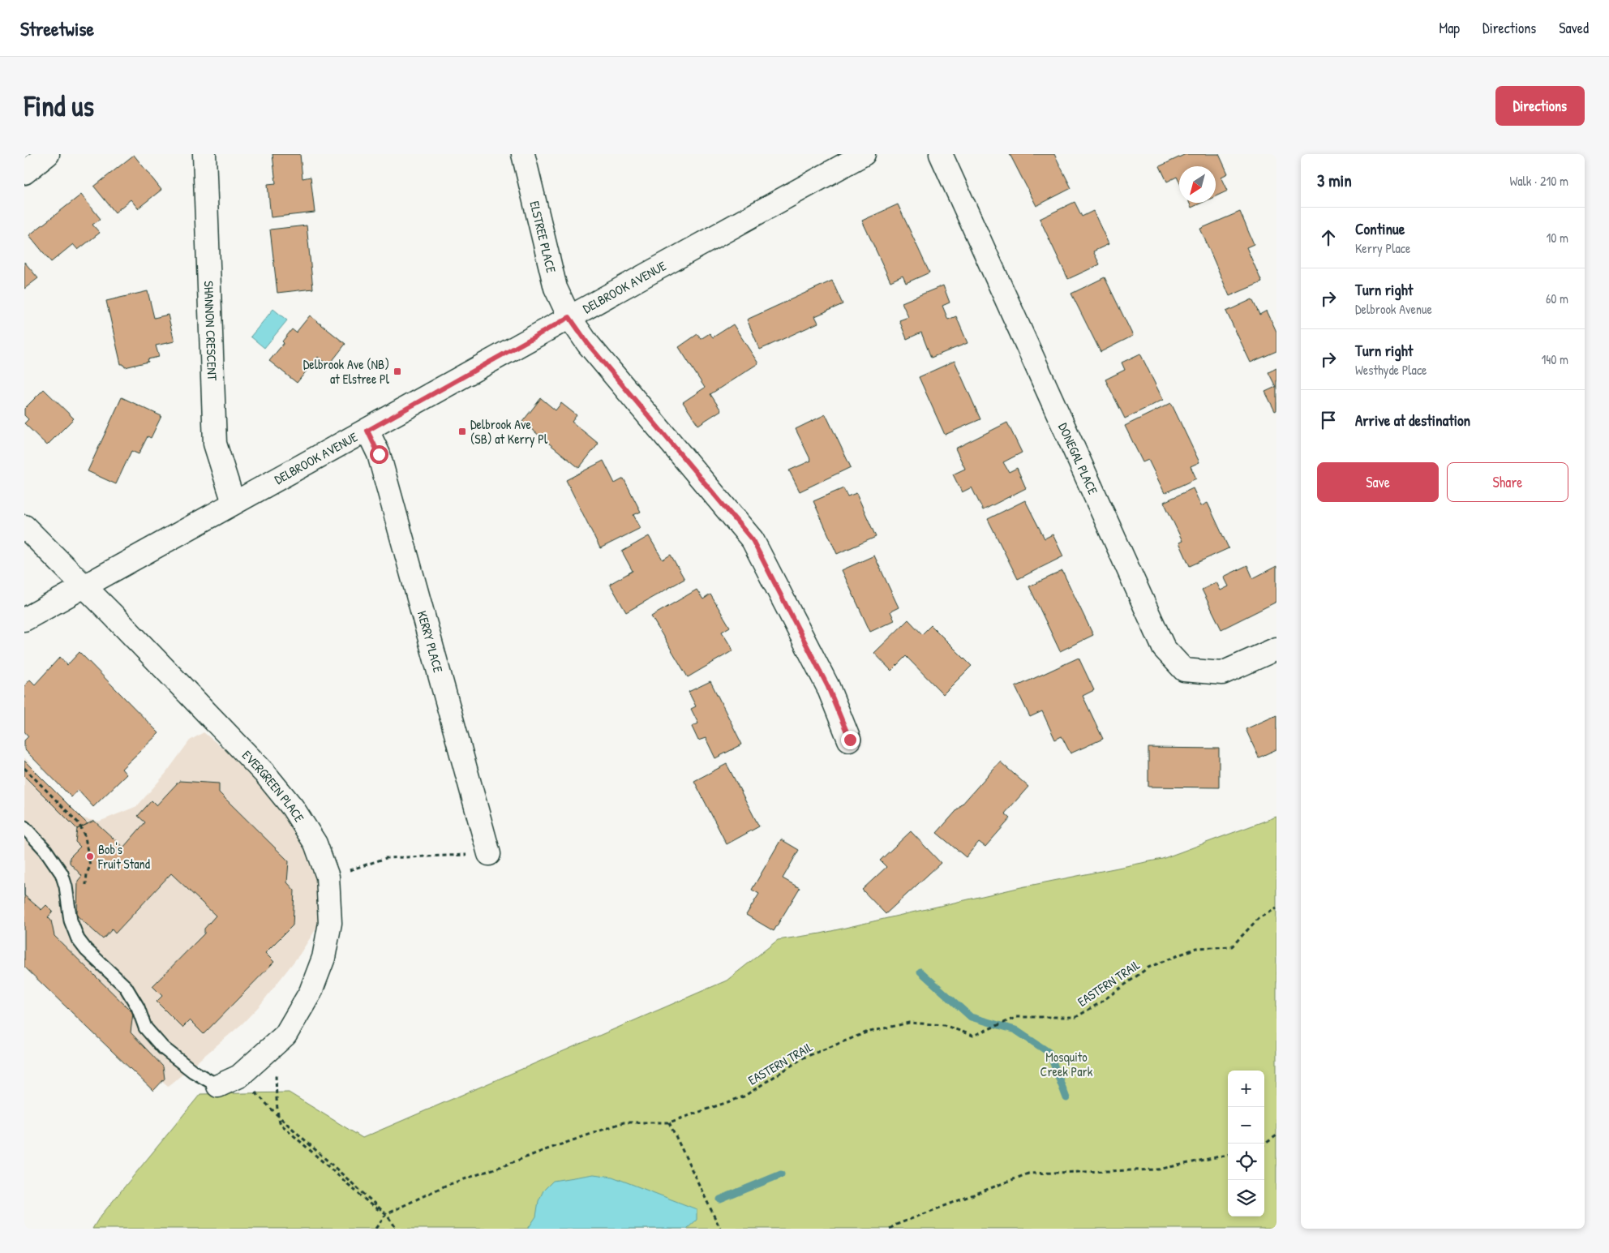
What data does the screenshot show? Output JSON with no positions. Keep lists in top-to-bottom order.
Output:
{
  "streets": {
    "street": [
      "ELSTREE PLACE",
      "DELBROOK AVENUE",
      "SHANNON CRESCENT",
      "DONEGAL PLACE",
      "KERRY PLACE",
      "EVERGREEN PLACE"
    ],
    "path": ["EASTERN TRAIL"]
  },
  "crossings": [
    ["ELSTREE PLACE", "DELBROOK AVENUE"],
    ["DELBROOK AVENUE", "SHANNON CRESCENT"],
    ["DELBROOK AVENUE", "KERRY PLACE"],
    ["DELBROOK AVENUE", "EVERGREEN PLACE"]
  ],
  "parks": ["Mosquito Creek Park"],
  "places": {
    "transit": ["Delbrook Ave (NB) at Elstree Pl", "Delbrook Ave (SB) at Kerry Pl"],
    "other": ["Bob's Fruit Stand"]
  },
  "north": "bottom left",
  "page": {
    "header": "Streetwise",
    "nav": ["Map", "Directions", "Saved"],
    "buttons": [
      "Directions",
      ["Save", "Share"]
    ],
    "title": "Find us",
    "heading": ["3 min", "Walk · 210 m"],
    "list": [
      ["Continue", "Kerry Place", "10 m"],
      ["Turn right", "Delbrook Avenue", "60 m"],
      ["Turn right", "Westhyde Place", "140 m"],
      "Arrive at destination"
    ],
    "map_buttons": ["+", "−"]
  }
}
